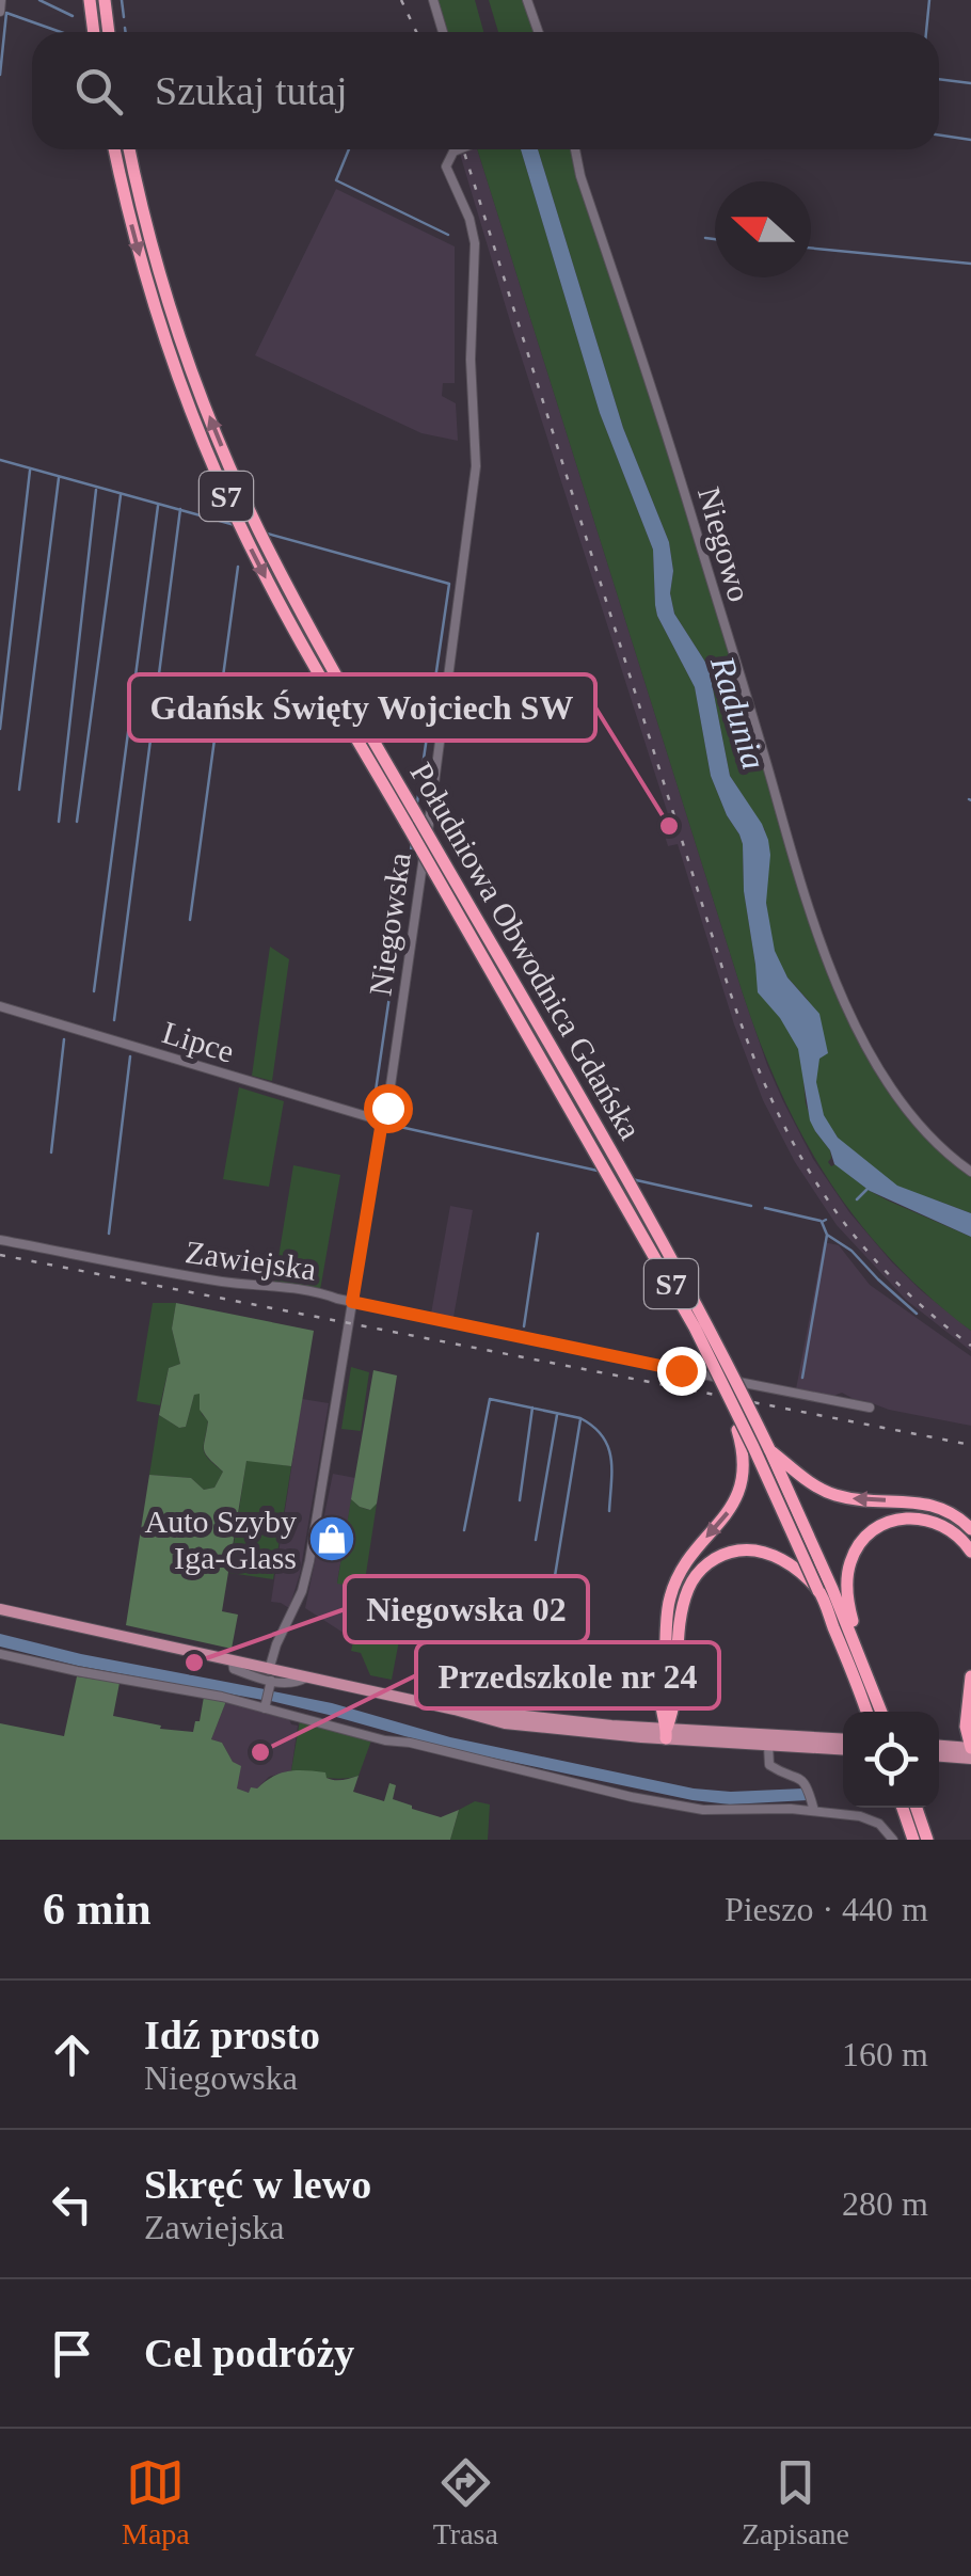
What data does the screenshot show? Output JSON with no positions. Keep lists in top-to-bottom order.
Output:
{
  "streets": {
    "highway": ["S7", "Południowa Obwodnica Gdańska"],
    "street": [
      "Niegowo",
      "Niegowska",
      "Lipce",
      "Zawiejska"
    ]
  },
  "crossings": [
    ["Niegowska", "Lipce"],
    ["Niegowska", "Zawiejska"]
  ],
  "water": ["Radunia"],
  "places": {
    "other": ["Gdańsk Święty Wojciech SW", "Niegowska 02", "Przedszkole nr 24"],
    "shop": ["Auto Szyby Iga-Glass"]
  },
  "north": "left",
  "page": {
    "search": "Szukaj tutaj",
    "heading": ["6 min", "Pieszo · 440 m"],
    "list": [
      ["Idź prosto", "Niegowska", "160 m"],
      ["Skręć w lewo", "Zawiejska", "280 m"],
      "Cel podróży"
    ],
    "nav": ["Mapa", "Trasa", "Zapisane"]
  }
}
